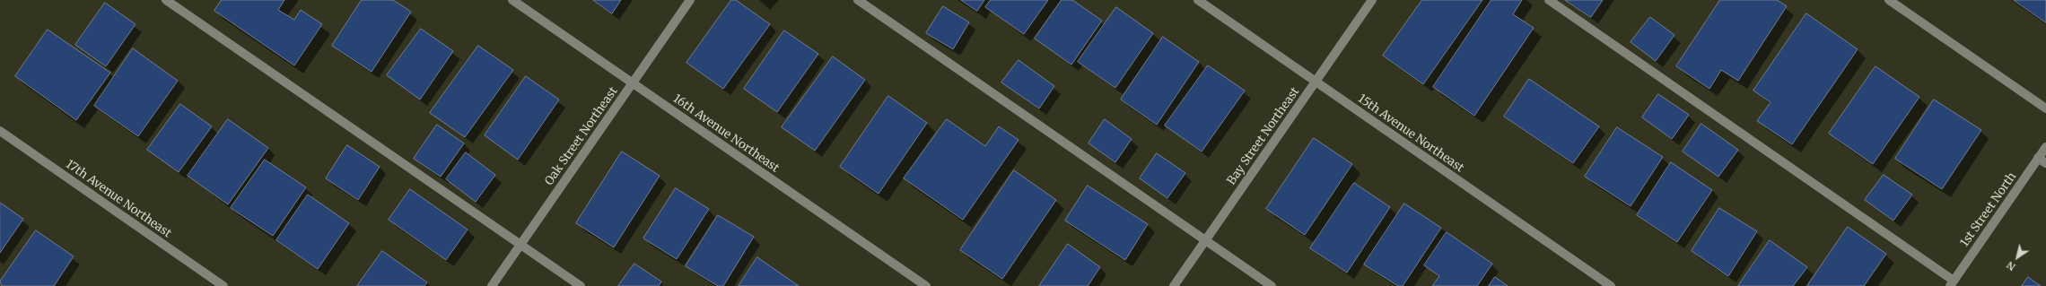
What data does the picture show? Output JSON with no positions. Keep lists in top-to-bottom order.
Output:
{
  "streets": {
    "street": [
      "16th Avenue Northeast",
      "15th Avenue Northeast",
      "Oak Street Northeast",
      "Bay Street Northeast",
      "17th Avenue Northeast",
      "1st Street North"
    ]
  },
  "crossings": [
    ["16th Avenue Northeast", "Oak Street Northeast"],
    ["15th Avenue Northeast", "Bay Street Northeast"]
  ],
  "north": "bottom left"
}
